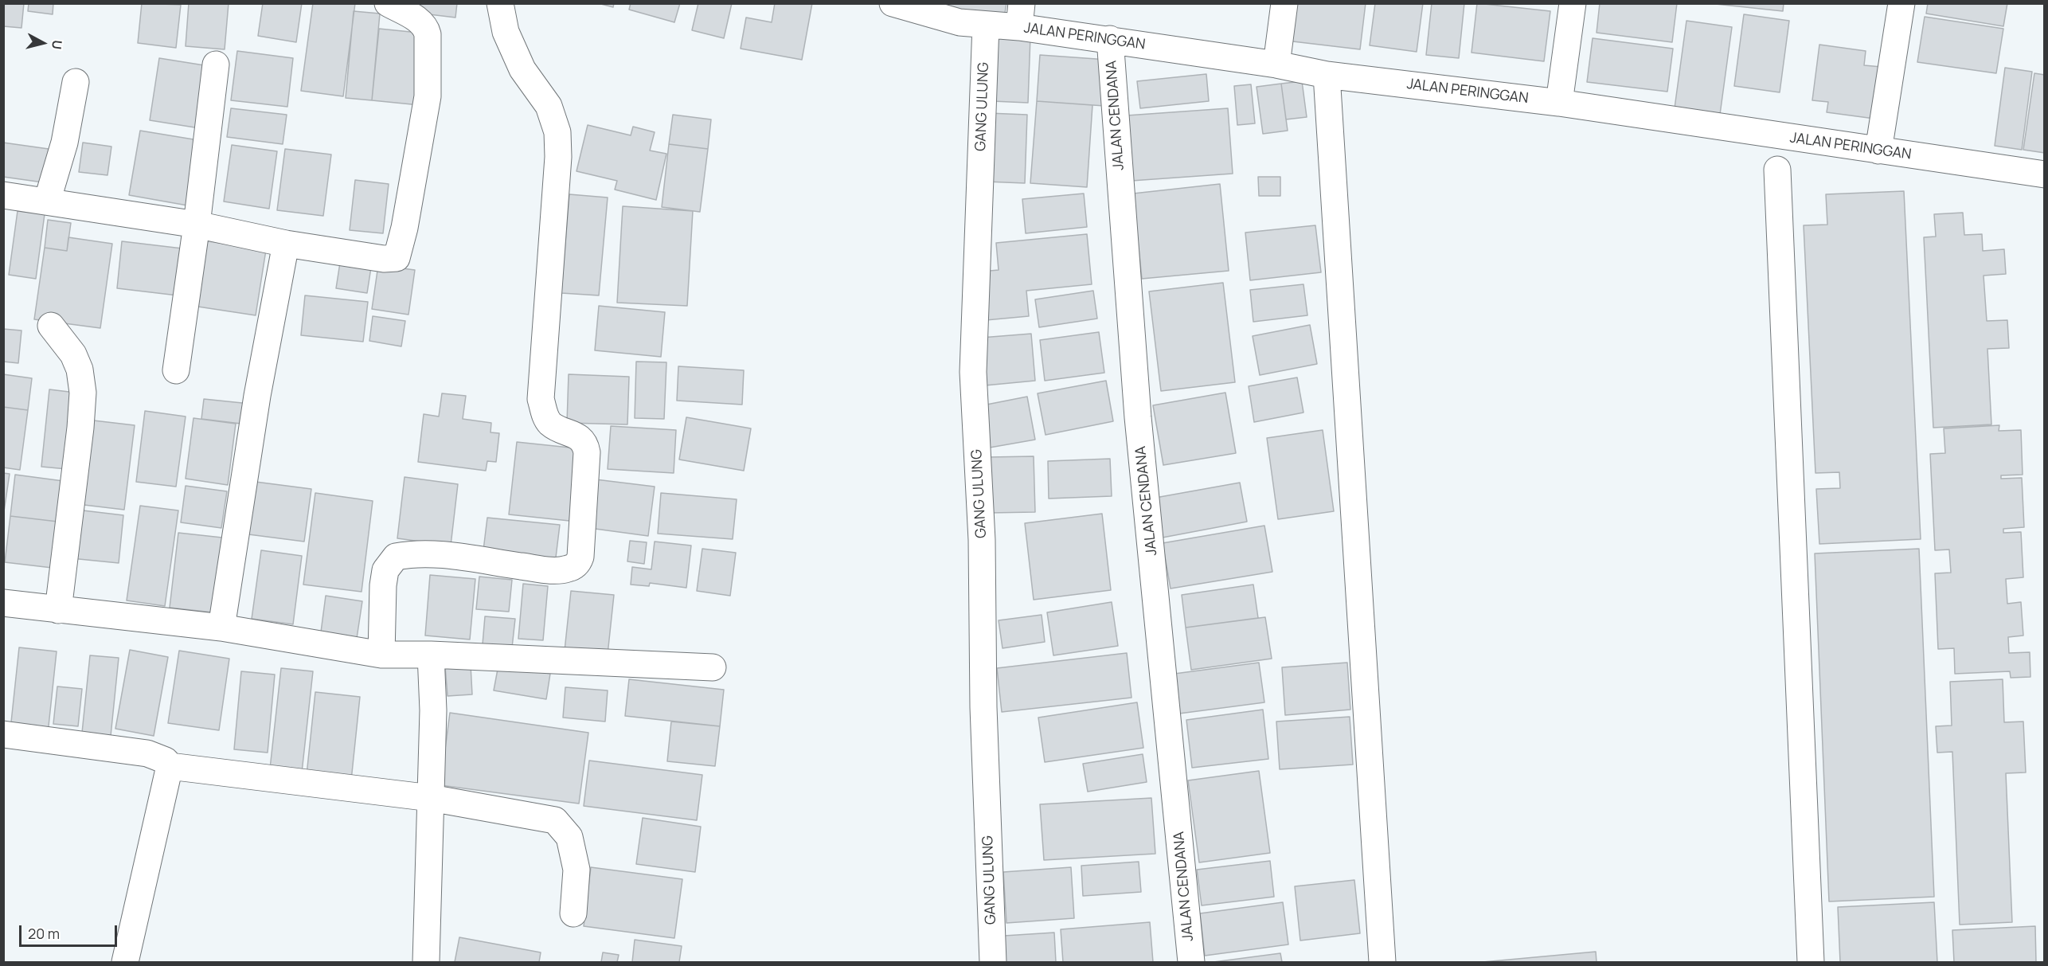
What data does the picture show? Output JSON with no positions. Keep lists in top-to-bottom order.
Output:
{
  "streets": {
    "street": ["JALAN PERINGGAN", "GANG ULUNG", "JALAN CENDANA"]
  },
  "crossings": [
    ["JALAN PERINGGAN", "GANG ULUNG"],
    ["JALAN PERINGGAN", "JALAN CENDANA"]
  ],
  "scale_bar": "20 m",
  "north": "right"
}
